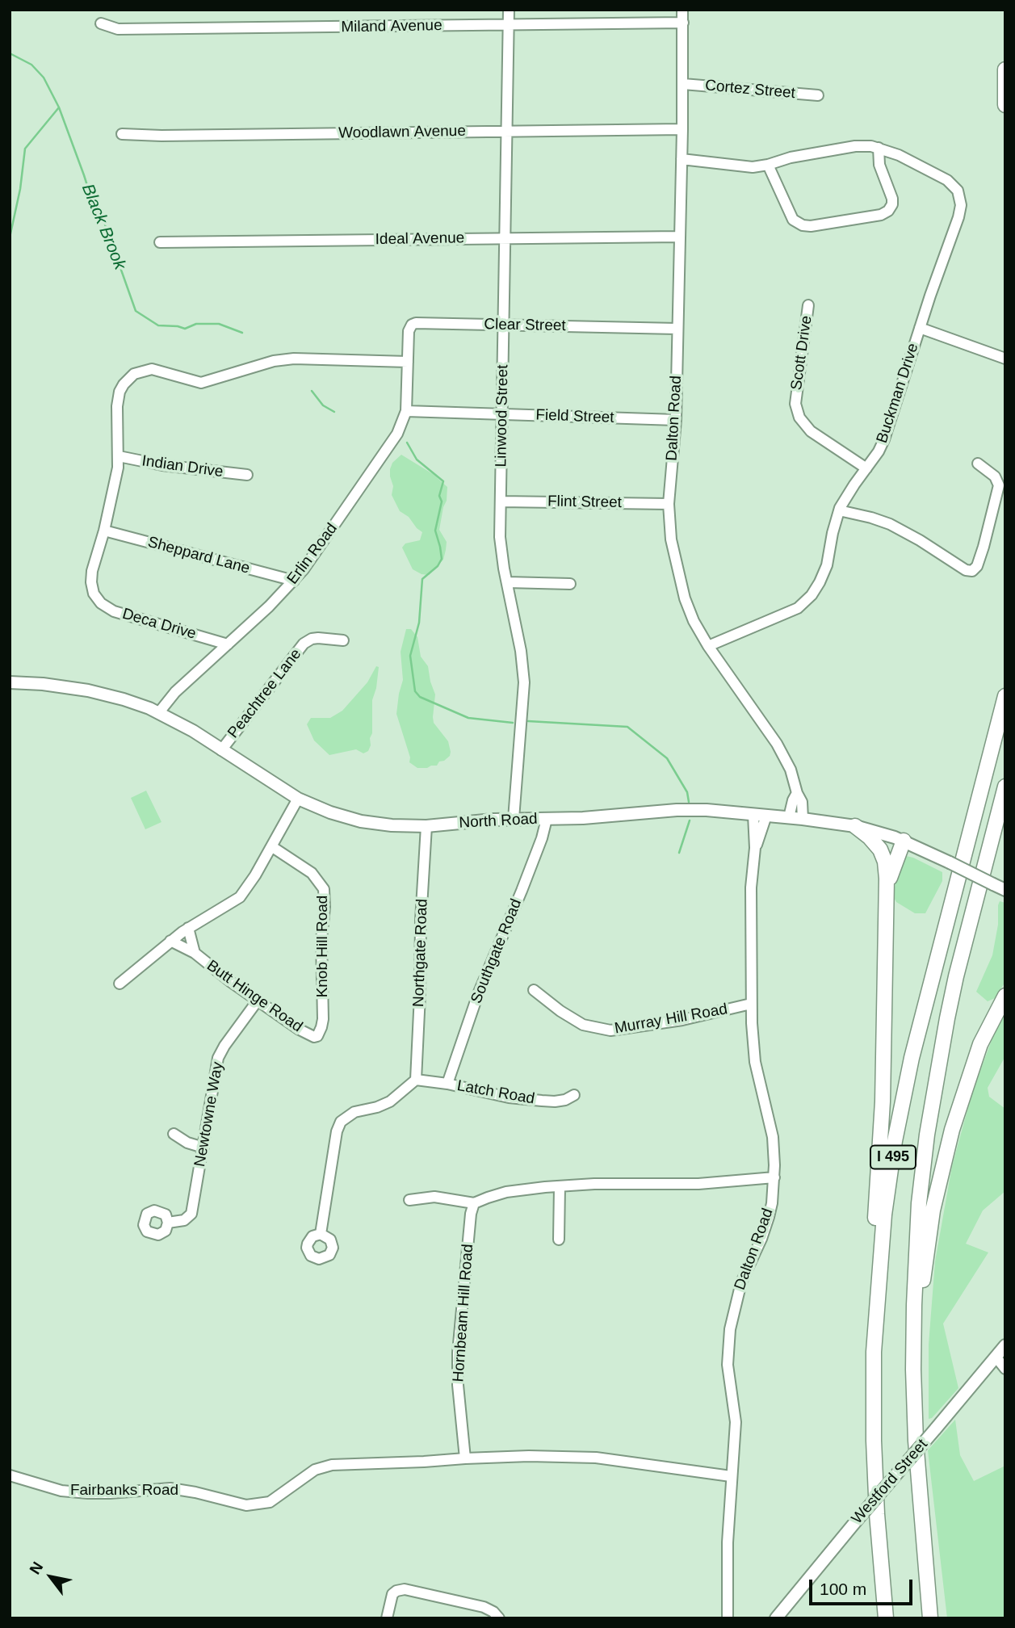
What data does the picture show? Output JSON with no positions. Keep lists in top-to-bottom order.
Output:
{
  "streets": {
    "highway": ["I 495"],
    "main road": ["North Road", "Westford Street"],
    "street": [
      "Miland Avenue",
      "Cortez Street",
      "Woodlawn Avenue",
      "Ideal Avenue",
      "Clear Street",
      "Scott Drive",
      "Buckman Drive",
      "Linwood Street",
      "Field Street",
      "Dalton Road",
      "Indian Drive",
      "Flint Street",
      "Erlin Road",
      "Sheppard Lane",
      "Deca Drive",
      "Peachtree Lane",
      "Knob Hill Road",
      "Southgate Road",
      "Northgate Road",
      "Butt Hinge Road",
      "Murray Hill Road",
      "Latch Road",
      "Newtowne Way",
      "Hornbeam Hill Road",
      "Fairbanks Road"
    ]
  },
  "crossings": [
    ["Miland Avenue", "Linwood Street"],
    ["Miland Avenue", "Dalton Road"],
    ["Cortez Street", "Dalton Road"],
    ["Woodlawn Avenue", "Linwood Street"],
    ["Woodlawn Avenue", "Dalton Road"],
    ["Ideal Avenue", "Linwood Street"],
    ["Ideal Avenue", "Dalton Road"],
    ["Clear Street", "Linwood Street"],
    ["Clear Street", "Dalton Road"],
    ["Clear Street", "Erlin Road"],
    ["Scott Drive", "Buckman Drive"],
    ["Buckman Drive", "Dalton Road"],
    ["Linwood Street", "Field Street"],
    ["Linwood Street", "Flint Street"],
    ["Linwood Street", "North Road"],
    ["Field Street", "Dalton Road"],
    ["Field Street", "Erlin Road"],
    ["Dalton Road", "Flint Street"],
    ["Dalton Road", "North Road"],
    ["Dalton Road", "Murray Hill Road"],
    ["Erlin Road", "Sheppard Lane"],
    ["Erlin Road", "Deca Drive"],
    ["Erlin Road", "North Road"],
    ["Sheppard Lane", "Deca Drive"],
    ["Peachtree Lane", "North Road"],
    ["North Road", "Southgate Road"],
    ["North Road", "Northgate Road"],
    ["Knob Hill Road", "Butt Hinge Road"],
    ["Southgate Road", "Latch Road"],
    ["Northgate Road", "Latch Road"],
    ["Butt Hinge Road", "Newtowne Way"],
    ["Hornbeam Hill Road", "Fairbanks Road"]
  ],
  "water": ["Black Brook"],
  "scale_bar": "100 m",
  "north": "top left"
}
